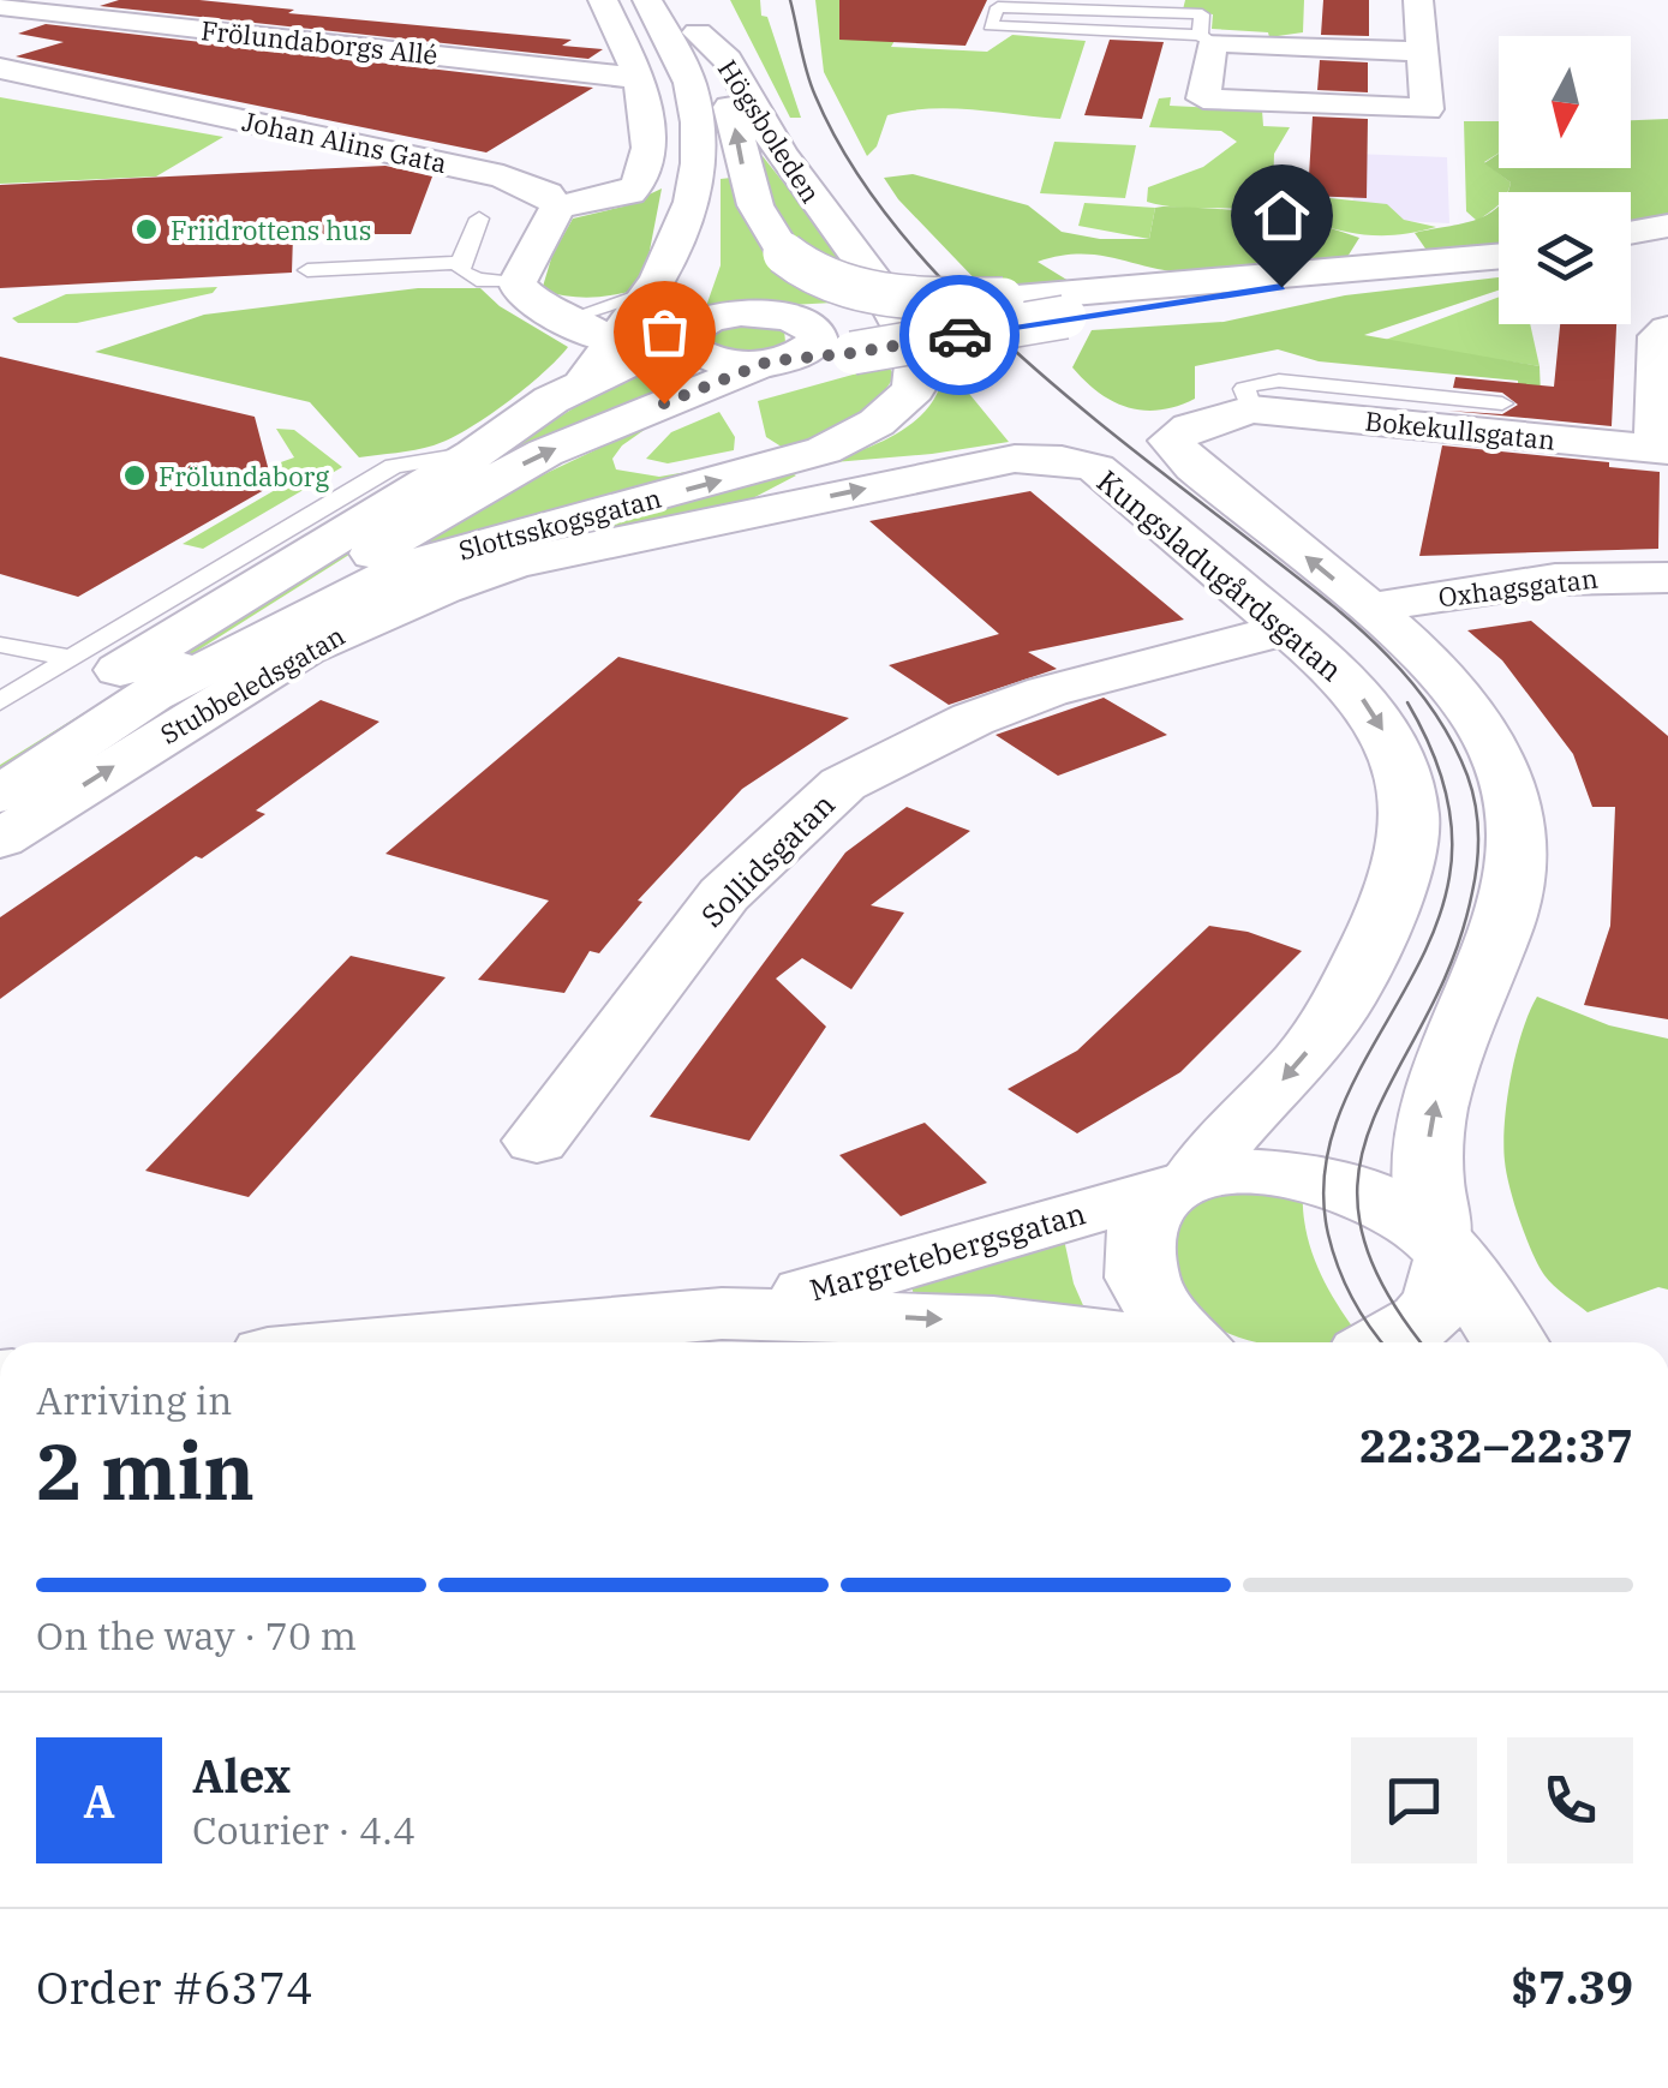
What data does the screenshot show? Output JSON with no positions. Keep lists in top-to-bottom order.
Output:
{
  "streets": {
    "street": [
      "Frölundaborgs Allé",
      "Högsboleden",
      "Johan Alins Gata",
      "Bokekullsgatan",
      "Slottsskogsgatan",
      "Kungsladugårdsgatan",
      "Oxhagsgatan",
      "Stubbeledsgatan",
      "Sollidsgatan",
      "Margretebergsgatan"
    ]
  },
  "crossings": [
    ["Högsboleden", "Slottsskogsgatan"],
    ["Bokekullsgatan", "Oxhagsgatan"],
    ["Kungsladugårdsgatan", "Stubbeledsgatan"],
    ["Kungsladugårdsgatan", "Sollidsgatan"],
    ["Kungsladugårdsgatan", "Margretebergsgatan"]
  ],
  "one_way": ["Kungsladugårdsgatan"],
  "places": ["Friidrottens hus", "Frölundaborg"],
  "north": "bottom",
  "page": {
    "heading": ["2 min", "Arriving in", "22:32–22:37"],
    "panel": [
      "Alex",
      "Courier · 4.4",
      "Order #6374",
      "$7.39"
    ],
    "bar": "On the way · 70 m",
    "round": "A"
  }
}
